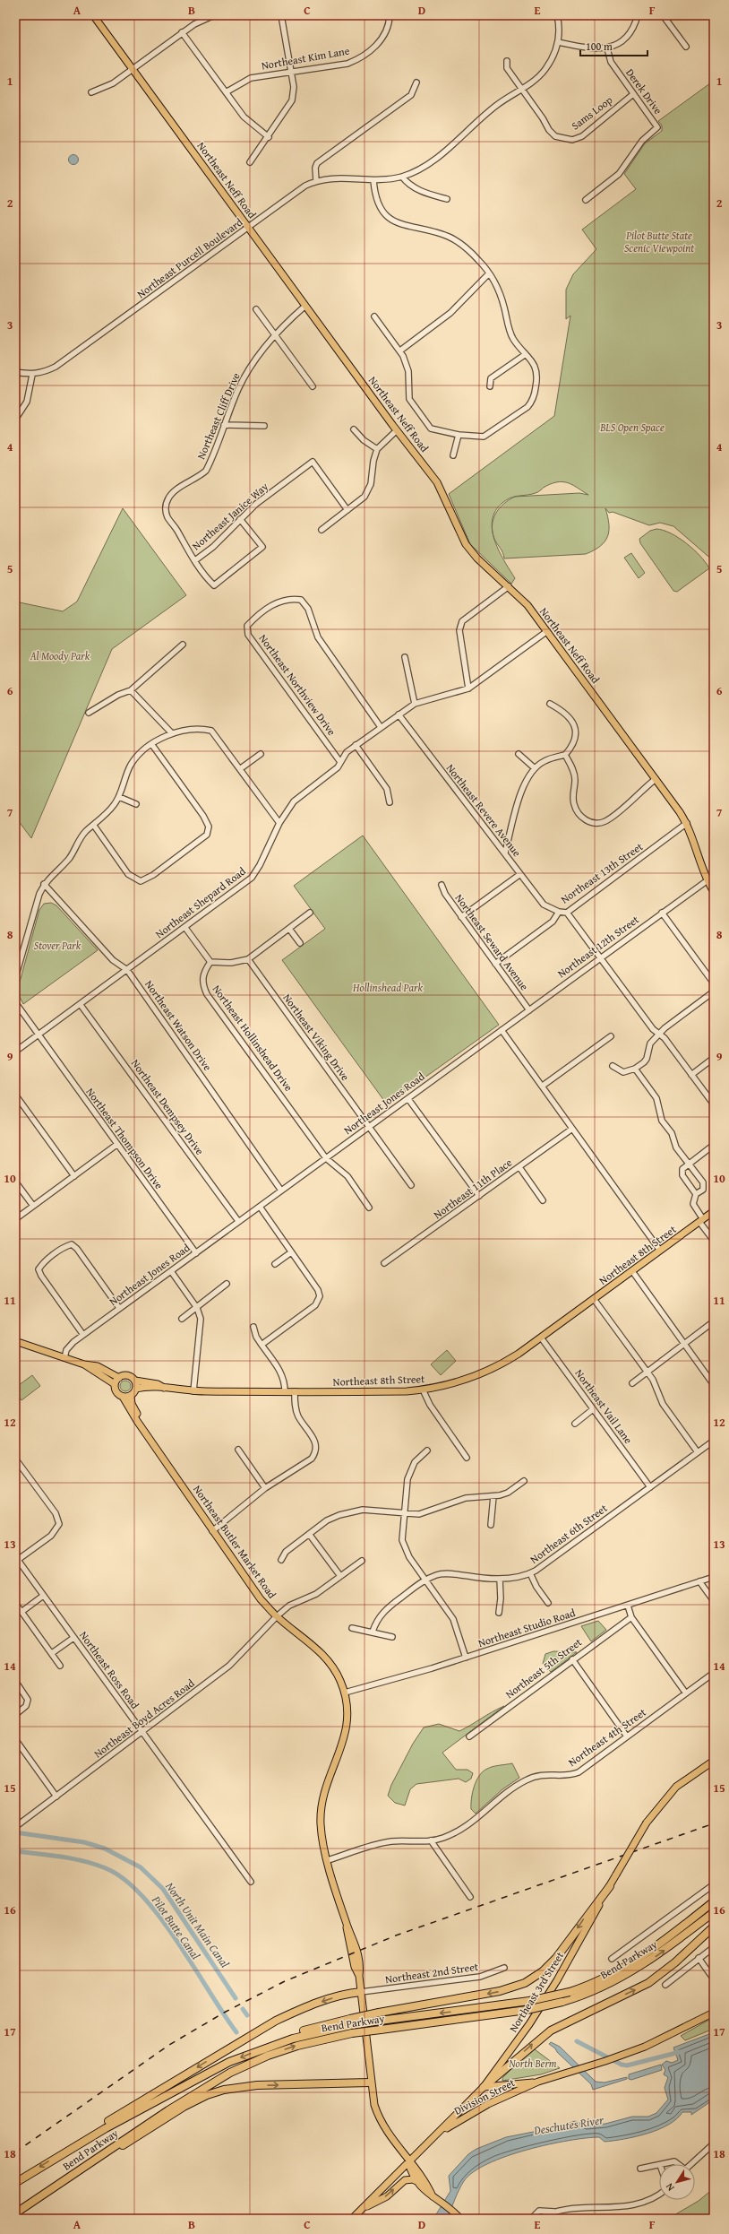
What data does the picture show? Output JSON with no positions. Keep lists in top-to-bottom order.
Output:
{
  "streets": {
    "highway": ["Bend Parkway"],
    "main road": [
      "Northeast Neff Road",
      "Northeast 8th Street",
      "Northeast Butler Market Road",
      "Northeast 3rd Street",
      "Division Street"
    ],
    "street": [
      "Northeast Kim Lane",
      "Derek Drive",
      "Sams Loop",
      "Northeast Purcell Boulevard",
      "Northeast Cliff Drive",
      "Northeast Janice Way",
      "Northeast Northview Drive",
      "Northeast Revere Avenue",
      "Northeast 13th Street",
      "Northeast Shepard Road",
      "Northeast Seward Avenue",
      "Northeast 12th Street",
      "Northeast Watson Drive",
      "Northeast Viking Drive",
      "Northeast Hollinshead Drive",
      "Northeast Jones Road",
      "Northeast Dempsey Drive",
      "Northeast Thompson Drive",
      "Northeast 11th Place",
      "Northeast Vail Lane",
      "Northeast 6th Street",
      "Northeast Studio Road",
      "Northeast 5th Street",
      "Northeast Ross Road",
      "Northeast Boyd Acres Road",
      "Northeast 4th Street",
      "Northeast 2nd Street"
    ]
  },
  "crossings": [
    ["Derek Drive", "Sams Loop"],
    ["Sams Loop", "Northeast Purcell Boulevard"],
    ["Northeast Neff Road", "Northeast Purcell Boulevard"],
    ["Northeast Neff Road", "Northeast Cliff Drive"],
    ["Northeast Neff Road", "Northeast 13th Street"],
    ["Northeast Neff Road", "Northeast Shepard Road"],
    ["Northeast Neff Road", "Northeast 12th Street"],
    ["Northeast Cliff Drive", "Northeast Janice Way"],
    ["Northeast Northview Drive", "Northeast Shepard Road"],
    ["Northeast Revere Avenue", "Northeast 13th Street"],
    ["Northeast Revere Avenue", "Northeast Shepard Road"],
    ["Northeast 13th Street", "Northeast Seward Avenue"],
    ["Northeast Shepard Road", "Northeast Watson Drive"],
    ["Northeast Shepard Road", "Northeast Dempsey Drive"],
    ["Northeast Shepard Road", "Northeast Thompson Drive"],
    ["Northeast Seward Avenue", "Northeast 12th Street"],
    ["Northeast 12th Street", "Northeast Jones Road"],
    ["Northeast Watson Drive", "Northeast Jones Road"],
    ["Northeast Viking Drive", "Northeast Jones Road"],
    ["Northeast Hollinshead Drive", "Northeast Jones Road"],
    ["Northeast Jones Road", "Northeast Dempsey Drive"],
    ["Northeast Jones Road", "Northeast Thompson Drive"],
    ["Northeast 8th Street", "Northeast Vail Lane"],
    ["Northeast 8th Street", "Northeast Butler Market Road"],
    ["Northeast Vail Lane", "Northeast 6th Street"],
    ["Northeast Butler Market Road", "Northeast Studio Road"],
    ["Northeast Butler Market Road", "Northeast Boyd Acres Road"],
    ["Northeast Butler Market Road", "Northeast 4th Street"],
    ["Northeast Butler Market Road", "Northeast 2nd Street"],
    ["Northeast Butler Market Road", "Northeast 3rd Street"],
    ["Northeast Ross Road", "Northeast Boyd Acres Road"],
    ["Northeast 3rd Street", "Division Street"]
  ],
  "water": ["North Unit Main Canal", "Pilot Butte Canal", "Deschutes River"],
  "parks": [
    "Pilot Butte State Scenic Viewpoint",
    "BLS Open Space",
    "Al Moody Park",
    "Stover Park",
    "Hollinshead Park",
    "North Berm"
  ],
  "scale_bar": "100 m",
  "north": "bottom left",
  "grid": {
    "columns": [
      "A",
      "B",
      "C",
      "D",
      "E",
      "F"
    ],
    "rows": [
      "1",
      "2",
      "3",
      "4",
      "5",
      "6",
      "7",
      "8",
      "9",
      "10",
      "11",
      "12",
      "13",
      "14",
      "15",
      "16",
      "17",
      "18"
    ]
  }
}
